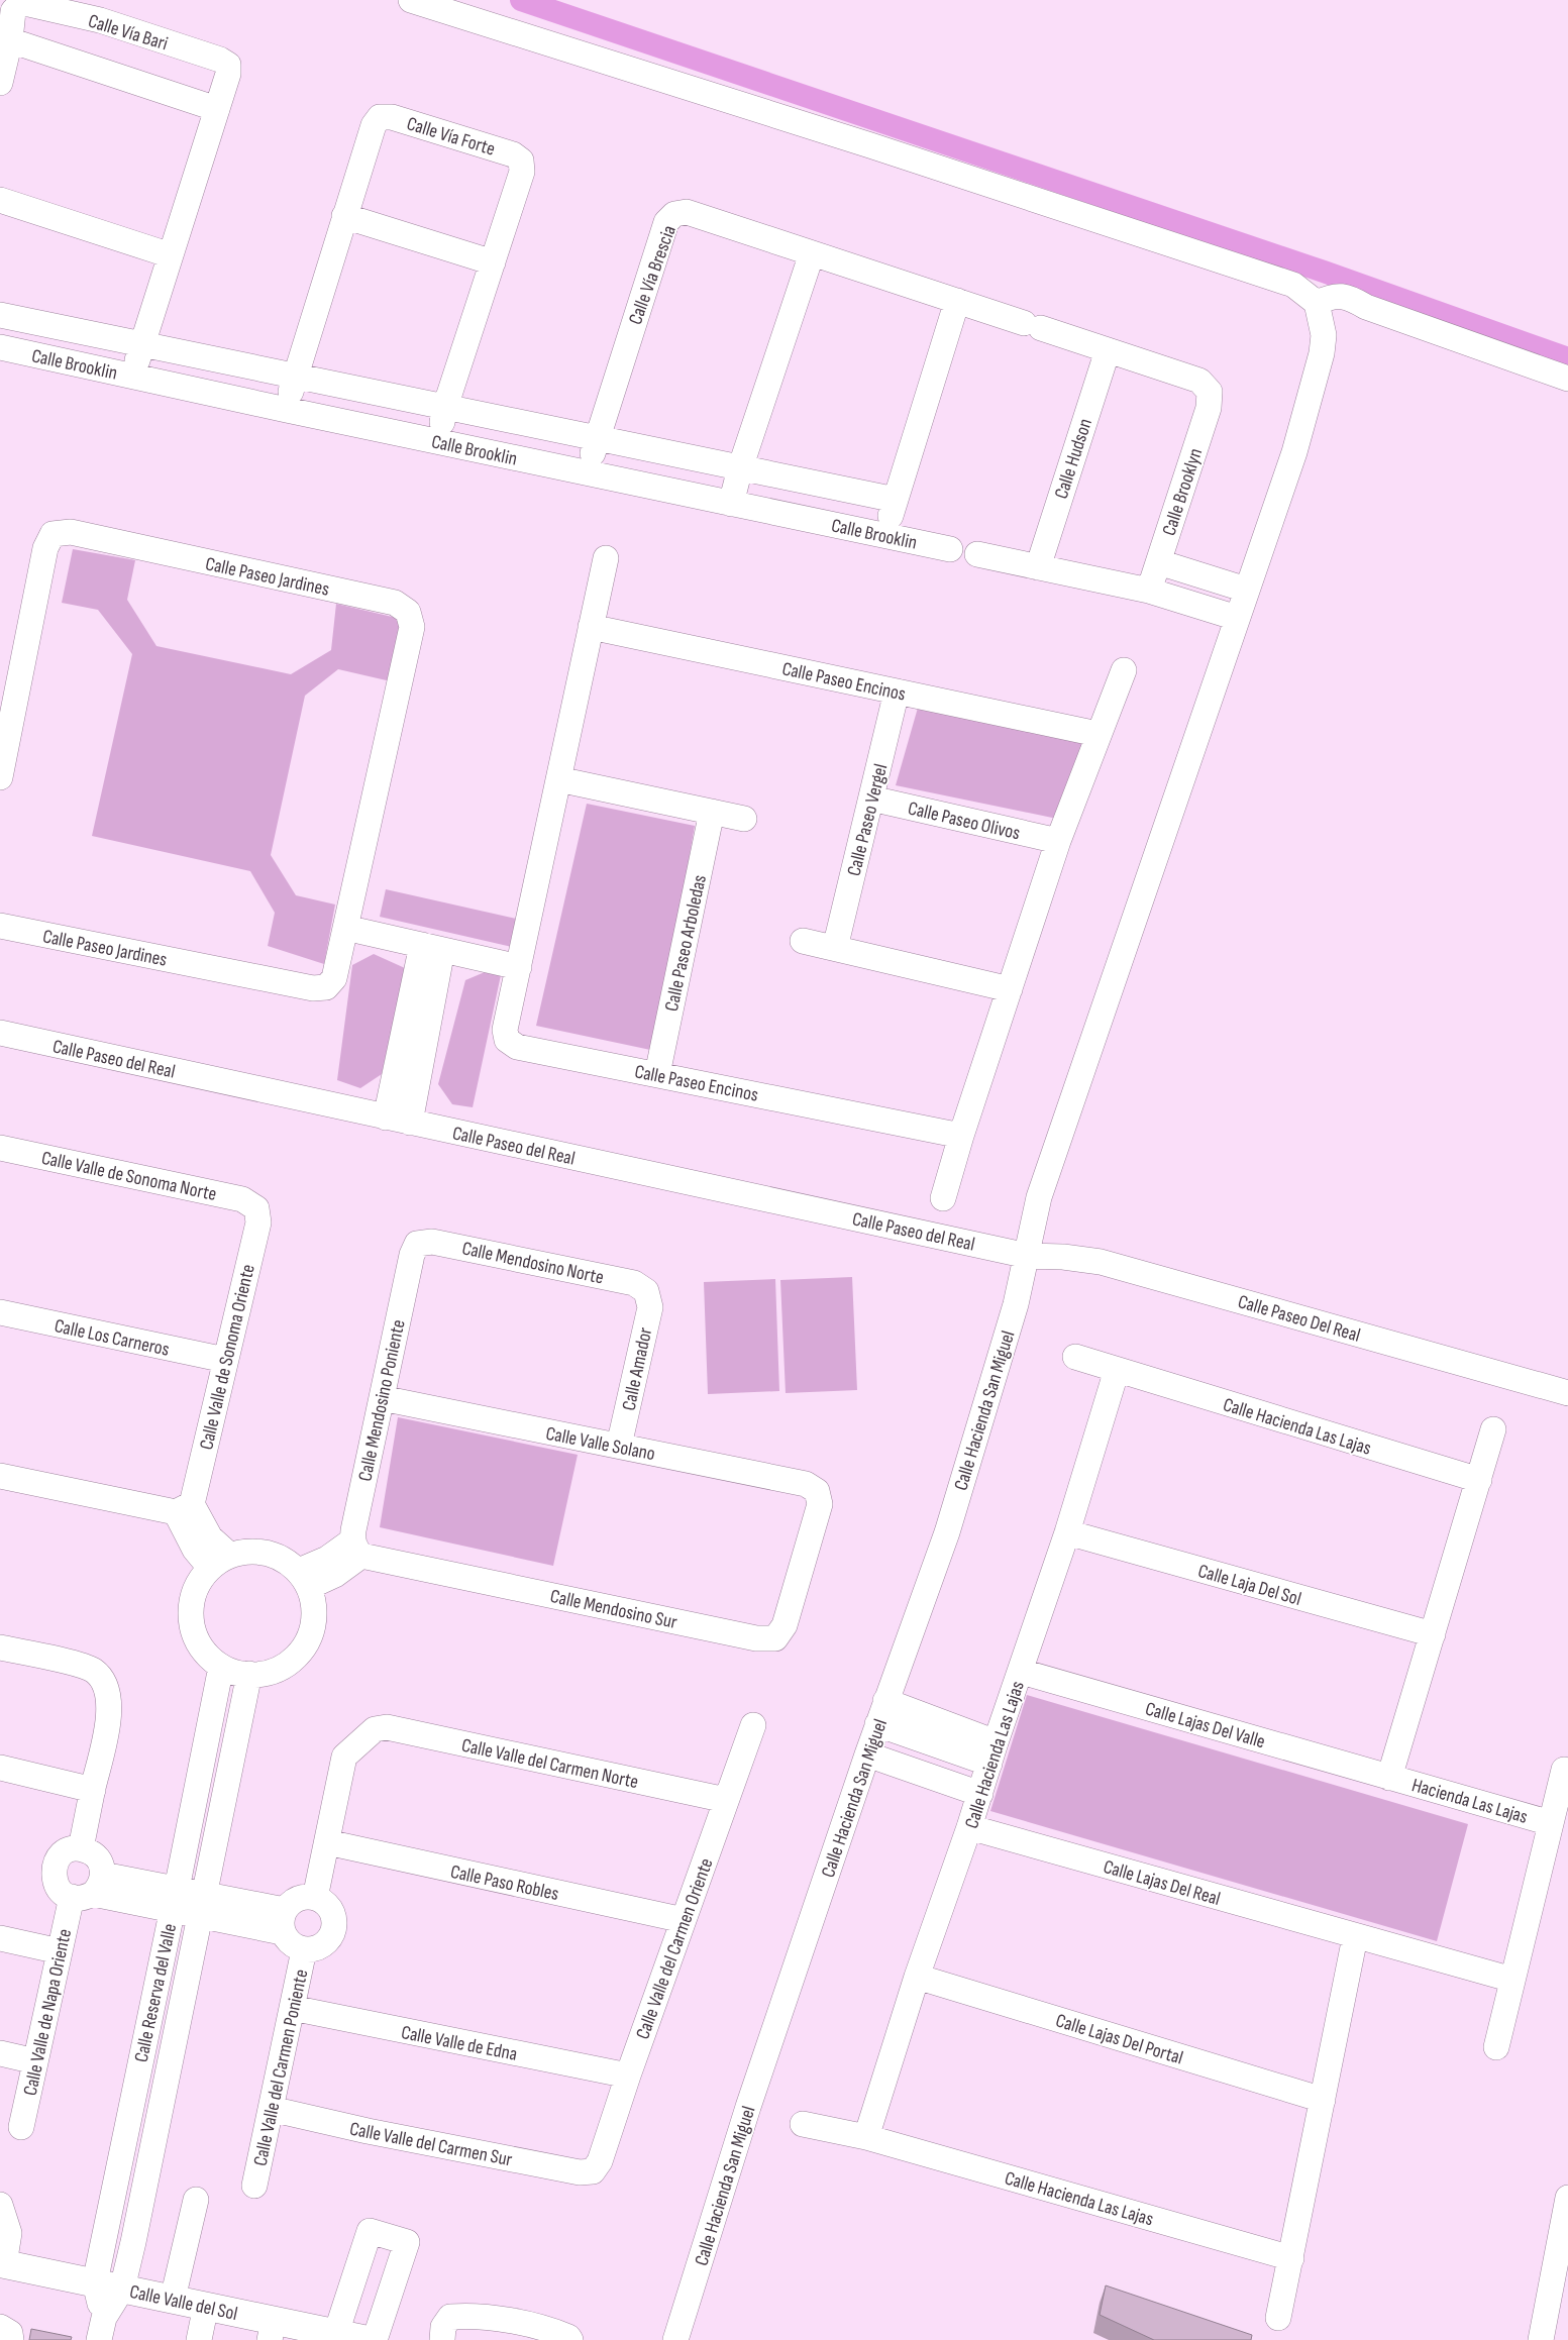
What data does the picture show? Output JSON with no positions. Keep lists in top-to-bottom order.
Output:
{
  "streets": {
    "main road": ["Calle Valle del Sol"],
    "street": [
      "Calle Vía Bari",
      "Calle Vía Forte",
      "Calle Vía Brescia",
      "Calle Brooklin",
      "Calle Hudson",
      "Calle Brooklyn",
      "Calle Paseo Jardines",
      "Calle Paseo Encinos",
      "Calle Paseo Vergel",
      "Calle Paseo Olivos",
      "Calle Paseo Arboledas",
      "Calle Paseo del Real",
      "Calle Valle de Sonoma Norte",
      "Calle Mendosino Norte",
      "Calle Paseo Del Real",
      "Calle Los Carneros",
      "Calle Valle de Sonoma Oriente",
      "Calle Amador",
      "Calle Mendosino Poniente",
      "Calle Hacienda San Miguel",
      "Calle Hacienda Las Lajas",
      "Calle Valle Solano",
      "Calle Laja Del Sol",
      "Calle Mendosino Sur",
      "Calle Lajas Del Valle",
      "Calle Valle del Carmen Norte",
      "Hacienda Las Lajas",
      "Calle Paso Robles",
      "Calle Lajas Del Real",
      "Calle Valle del Carmen Oriente",
      "Calle Reserva del Valle",
      "Calle Valle de Napa Oriente",
      "Calle Lajas Del Portal",
      "Calle Valle de Edna",
      "Calle Valle del Carmen Poniente",
      "Calle Valle del Carmen Sur"
    ]
  },
  "crossings": [
    ["Calle Vía Bari", "Calle Brooklin"],
    ["Calle Vía Forte", "Calle Brooklin"],
    ["Calle Vía Brescia", "Calle Brooklin"],
    ["Calle Vía Brescia", "Calle Hudson"],
    ["Calle Vía Brescia", "Calle Brooklyn"],
    ["Calle Hudson", "Calle Brooklyn"],
    ["Calle Paseo Encinos", "Calle Paseo Vergel"],
    ["Calle Paseo Encinos", "Calle Paseo Arboledas"],
    ["Calle Paseo Vergel", "Calle Paseo Olivos"],
    ["Calle Paseo del Real", "Calle Paseo Del Real"],
    ["Calle Paseo del Real", "Calle Hacienda San Miguel"],
    ["Calle Valle de Sonoma Norte", "Calle Valle de Sonoma Oriente"],
    ["Calle Mendosino Norte", "Calle Amador"],
    ["Calle Mendosino Norte", "Calle Mendosino Poniente"],
    ["Calle Paseo Del Real", "Calle Hacienda San Miguel"],
    ["Calle Los Carneros", "Calle Valle de Sonoma Oriente"],
    ["Calle Amador", "Calle Valle Solano"],
    ["Calle Mendosino Poniente", "Calle Valle Solano"],
    ["Calle Mendosino Poniente", "Calle Mendosino Sur"],
    ["Calle Hacienda Las Lajas", "Calle Laja Del Sol"],
    ["Calle Hacienda Las Lajas", "Calle Lajas Del Valle"],
    ["Calle Hacienda Las Lajas", "Calle Lajas Del Real"],
    ["Calle Hacienda Las Lajas", "Calle Lajas Del Portal"],
    ["Calle Valle Solano", "Calle Mendosino Sur"],
    ["Calle Lajas Del Valle", "Hacienda Las Lajas"],
    ["Calle Valle del Carmen Norte", "Calle Paso Robles"],
    ["Calle Valle del Carmen Norte", "Calle Valle del Carmen Oriente"],
    ["Calle Paso Robles", "Calle Valle del Carmen Oriente"],
    ["Calle Valle del Carmen Oriente", "Calle Valle de Edna"],
    ["Calle Valle del Carmen Oriente", "Calle Valle del Carmen Sur"],
    ["Calle Reserva del Valle", "Calle Valle del Sol"],
    ["Calle Valle de Edna", "Calle Valle del Carmen Poniente"],
    ["Calle Valle del Carmen Poniente", "Calle Valle del Carmen Sur"]
  ]
}
